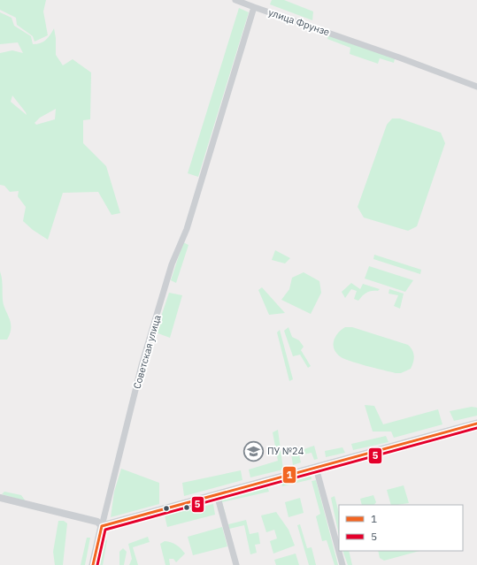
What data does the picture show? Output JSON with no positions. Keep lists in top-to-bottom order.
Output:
{
  "streets": {
    "main road": ["Советская улица"],
    "street": ["улица Фрунзе"]
  },
  "crossings": [
    ["улица Фрунзе", "Советская улица"]
  ],
  "places": {
    "school or university": ["ПУ №24"]
  },
  "lines": ["transit line 1", "transit line 5"],
  "legend": ["1", "5"]
}
